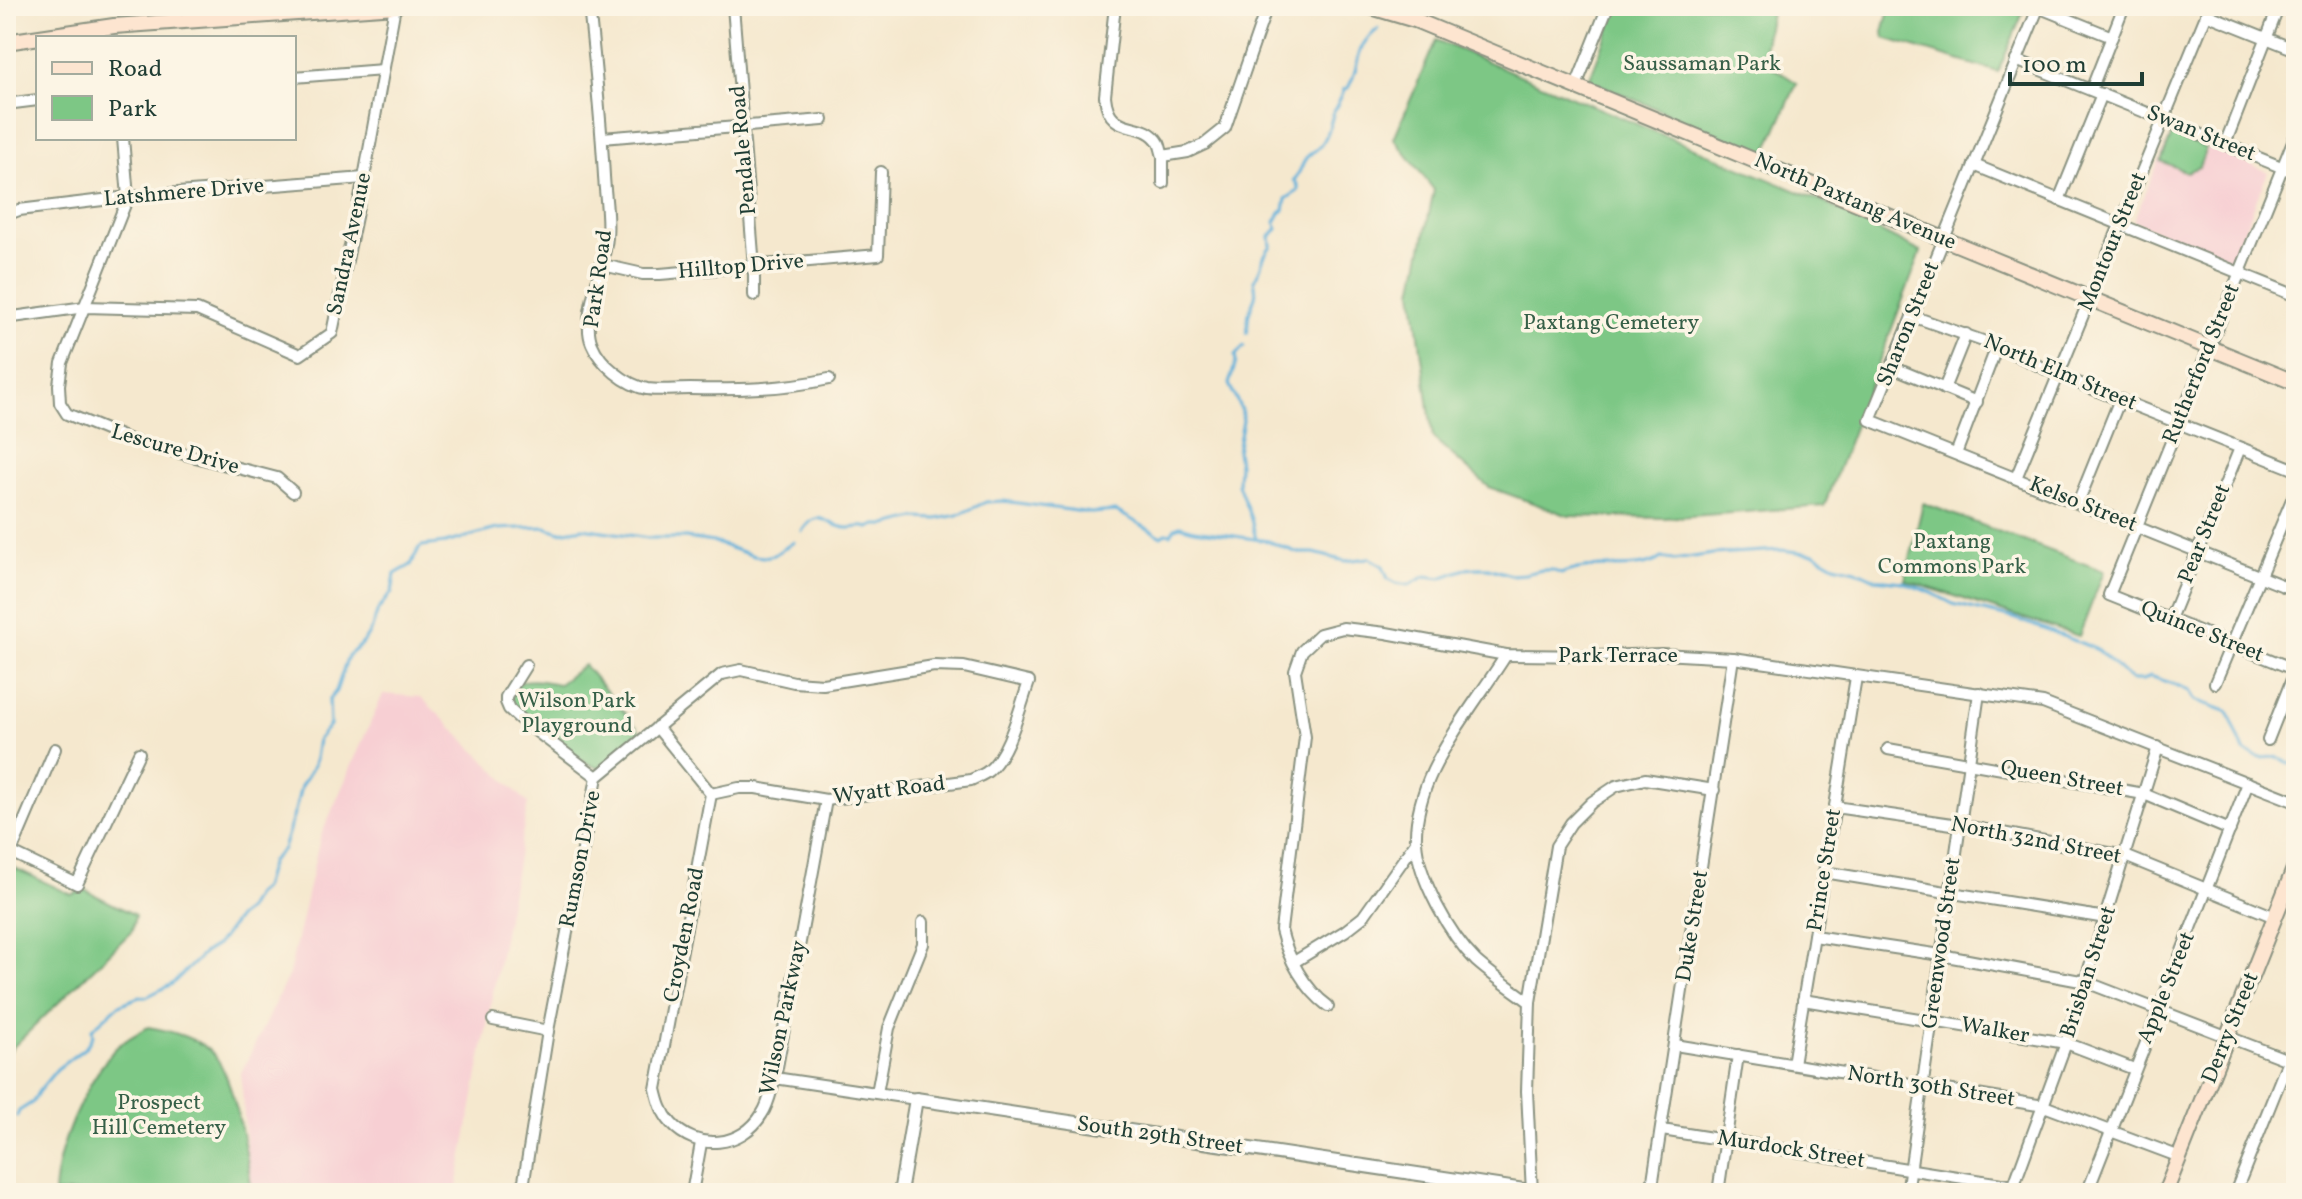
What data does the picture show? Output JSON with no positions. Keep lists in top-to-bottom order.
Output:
{
  "streets": {
    "main road": ["North Paxtang Avenue", "Derry Street"],
    "street": [
      "Swan Street",
      "Pendale Road",
      "Latshmere Drive",
      "Montour Street",
      "Sandra Avenue",
      "Hilltop Drive",
      "Park Road",
      "Sharon Street",
      "Rutherford Street",
      "North Elm Street",
      "Lescure Drive",
      "Kelso Street",
      "Pear Street",
      "Quince Street",
      "Park Terrace",
      "Queen Street",
      "Wyatt Road",
      "North 32nd Street",
      "Rumson Drive",
      "Prince Street",
      "Duke Street",
      "Croyden Road",
      "Greenwood Street",
      "Brisban Street",
      "Apple Street",
      "Wilson Parkway",
      "Walker",
      "North 30th Street",
      "South 29th Street",
      "Murdock Street"
    ]
  },
  "crossings": [
    ["Swan Street", "Montour Street"],
    ["Swan Street", "Sharon Street"],
    ["Swan Street", "Rutherford Street"],
    ["Pendale Road", "Hilltop Drive"],
    ["Latshmere Drive", "Sandra Avenue"],
    ["North Paxtang Avenue", "Montour Street"],
    ["North Paxtang Avenue", "Sharon Street"],
    ["North Paxtang Avenue", "Rutherford Street"],
    ["Montour Street", "North Elm Street"],
    ["Montour Street", "Kelso Street"],
    ["Sandra Avenue", "Lescure Drive"],
    ["Hilltop Drive", "Park Road"],
    ["Sharon Street", "North Elm Street"],
    ["Sharon Street", "Kelso Street"],
    ["Rutherford Street", "North Elm Street"],
    ["Rutherford Street", "Kelso Street"],
    ["Rutherford Street", "Quince Street"],
    ["North Elm Street", "Pear Street"],
    ["Kelso Street", "Pear Street"],
    ["Pear Street", "Quince Street"],
    ["Park Terrace", "Prince Street"],
    ["Park Terrace", "Duke Street"],
    ["Park Terrace", "Greenwood Street"],
    ["Park Terrace", "Brisban Street"],
    ["Park Terrace", "Apple Street"],
    ["Queen Street", "Greenwood Street"],
    ["Queen Street", "Brisban Street"],
    ["Queen Street", "Apple Street"],
    ["Wyatt Road", "Rumson Drive"],
    ["Wyatt Road", "Croyden Road"],
    ["Wyatt Road", "Wilson Parkway"],
    ["North 32nd Street", "Prince Street"],
    ["North 32nd Street", "Greenwood Street"],
    ["North 32nd Street", "Brisban Street"],
    ["North 32nd Street", "Apple Street"],
    ["North 32nd Street", "Derry Street"],
    ["Prince Street", "Walker"],
    ["Prince Street", "North 30th Street"],
    ["Duke Street", "North 30th Street"],
    ["Duke Street", "Murdock Street"],
    ["Croyden Road", "Wilson Parkway"],
    ["Greenwood Street", "Walker"],
    ["Greenwood Street", "North 30th Street"],
    ["Greenwood Street", "Murdock Street"],
    ["Brisban Street", "Walker"],
    ["Brisban Street", "North 30th Street"],
    ["Brisban Street", "Murdock Street"],
    ["Apple Street", "Walker"],
    ["Apple Street", "North 30th Street"],
    ["Wilson Parkway", "South 29th Street"],
    ["Derry Street", "North 30th Street"]
  ],
  "parks": [
    "Saussaman Park",
    "Paxtang Cemetery",
    "Paxtang Commons Park",
    "Wilson Park Playground",
    "Prospect Hill Cemetery"
  ],
  "legend": ["Road", "Park"],
  "scale_bar": "100 m"
}
